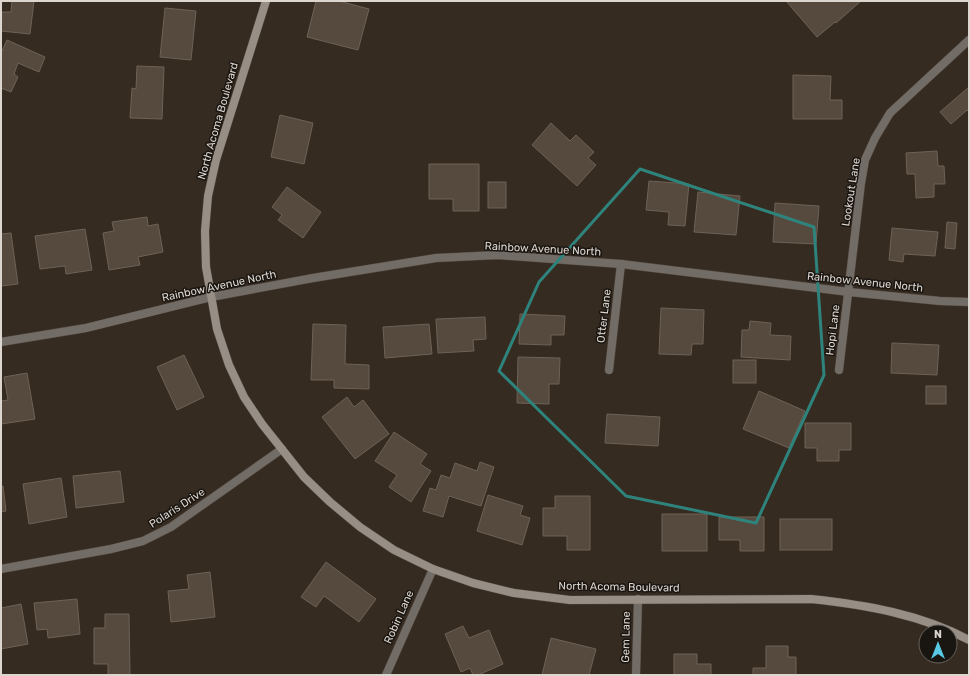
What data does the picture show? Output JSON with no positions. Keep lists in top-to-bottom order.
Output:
{
  "streets": {
    "main road": ["North Acoma Boulevard"],
    "street": [
      "Lookout Lane",
      "Rainbow Avenue North",
      "Otter Lane",
      "Hopi Lane",
      "Polaris Drive",
      "Robin Lane",
      "Gem Lane"
    ]
  },
  "crossings": [
    ["North Acoma Boulevard", "Rainbow Avenue North"],
    ["North Acoma Boulevard", "Polaris Drive"],
    ["North Acoma Boulevard", "Robin Lane"],
    ["North Acoma Boulevard", "Gem Lane"],
    ["Lookout Lane", "Rainbow Avenue North"],
    ["Lookout Lane", "Hopi Lane"],
    ["Rainbow Avenue North", "Otter Lane"],
    ["Rainbow Avenue North", "Hopi Lane"]
  ],
  "north": "top"
}
